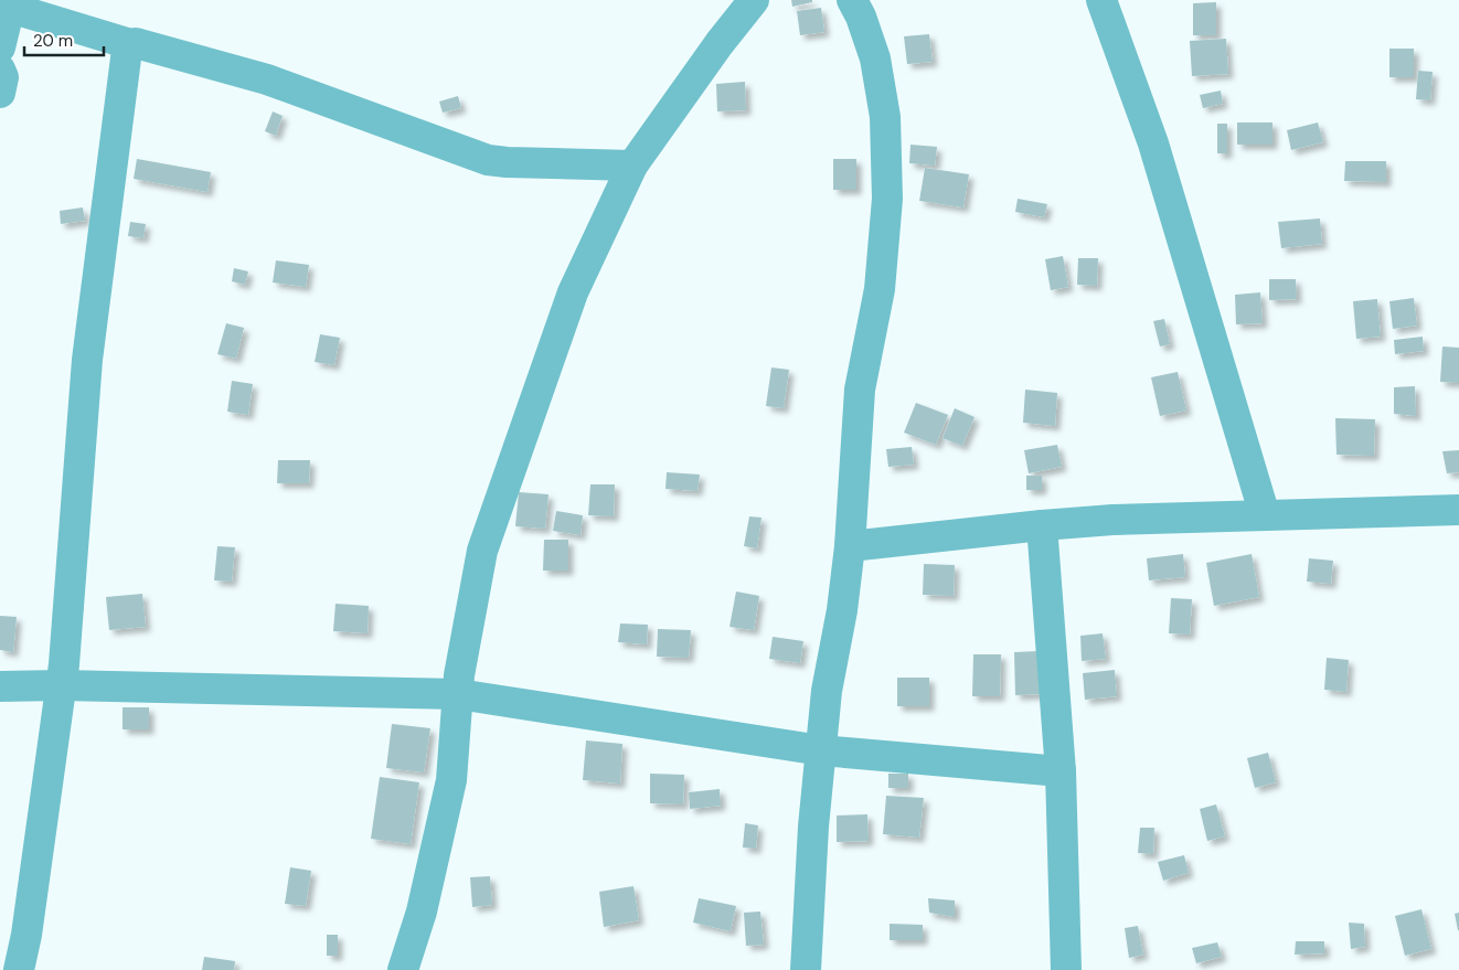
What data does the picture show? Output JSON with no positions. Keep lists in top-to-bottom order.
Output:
{
  "scale_bar": "20 m"
}
